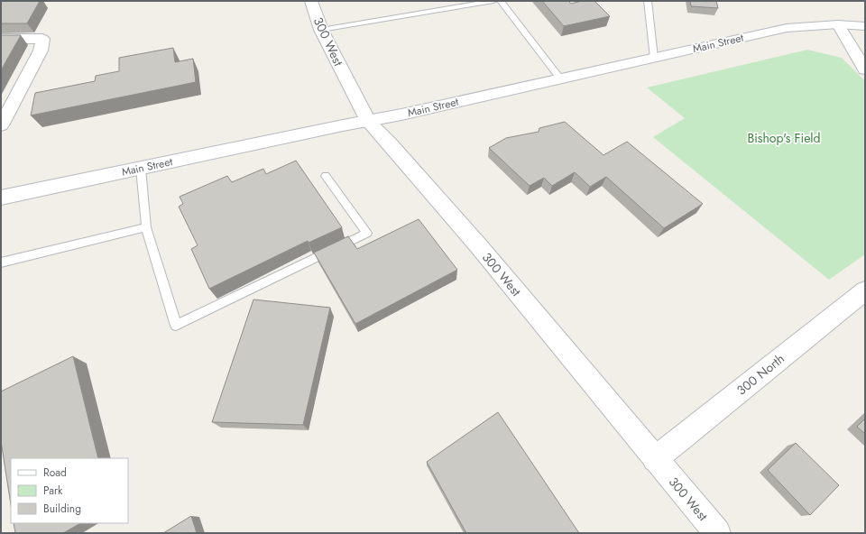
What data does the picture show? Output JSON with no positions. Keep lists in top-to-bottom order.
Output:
{
  "streets": {
    "street": ["300 West", "Main Street", "300 North"]
  },
  "crossings": [
    ["300 West", "Main Street"],
    ["300 West", "300 North"]
  ],
  "parks": ["Bishop's Field"],
  "legend": ["Road", "Park", "Building"]
}
